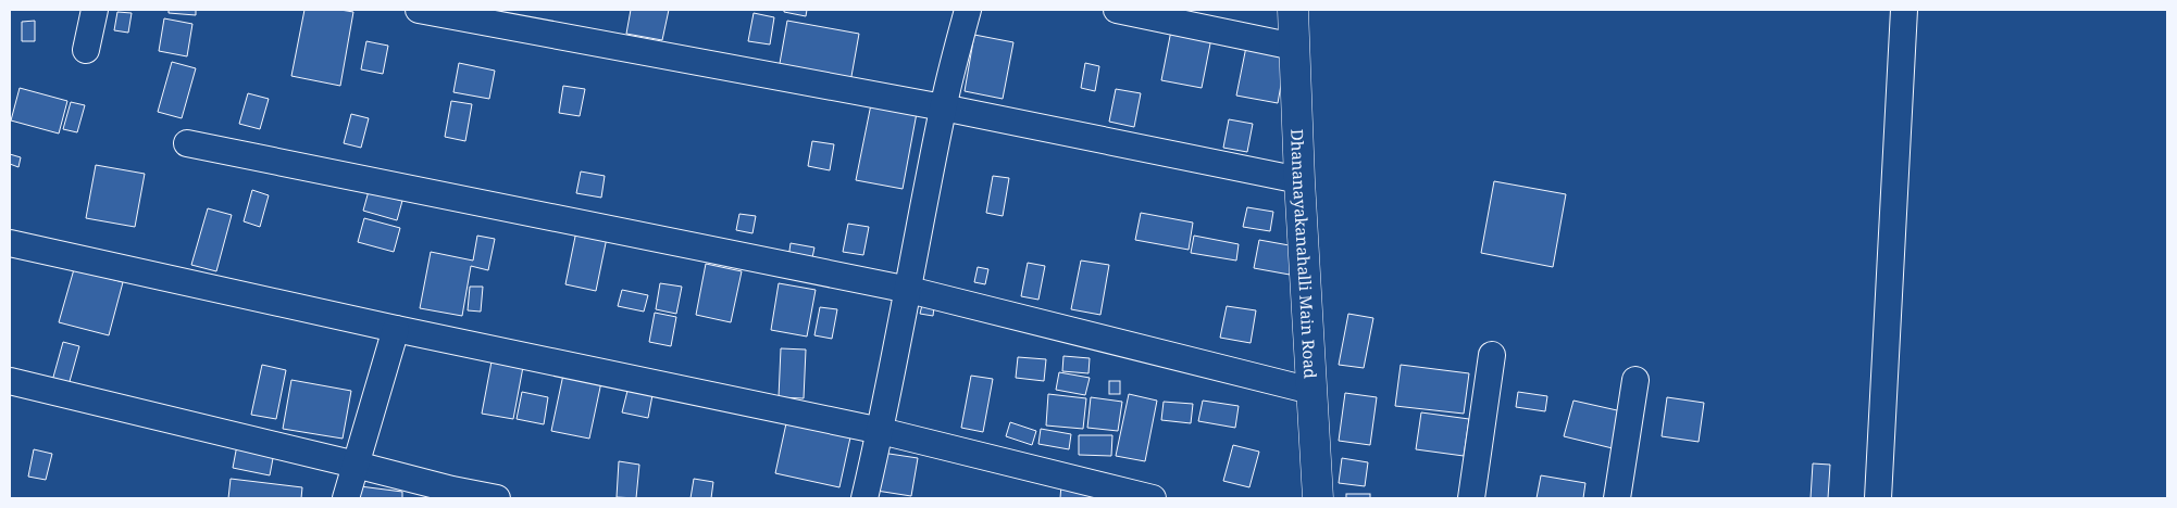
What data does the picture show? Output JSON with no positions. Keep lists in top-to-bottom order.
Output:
{
  "streets": {
    "street": ["Dhananayakanahalli Main Road"]
  }
}
